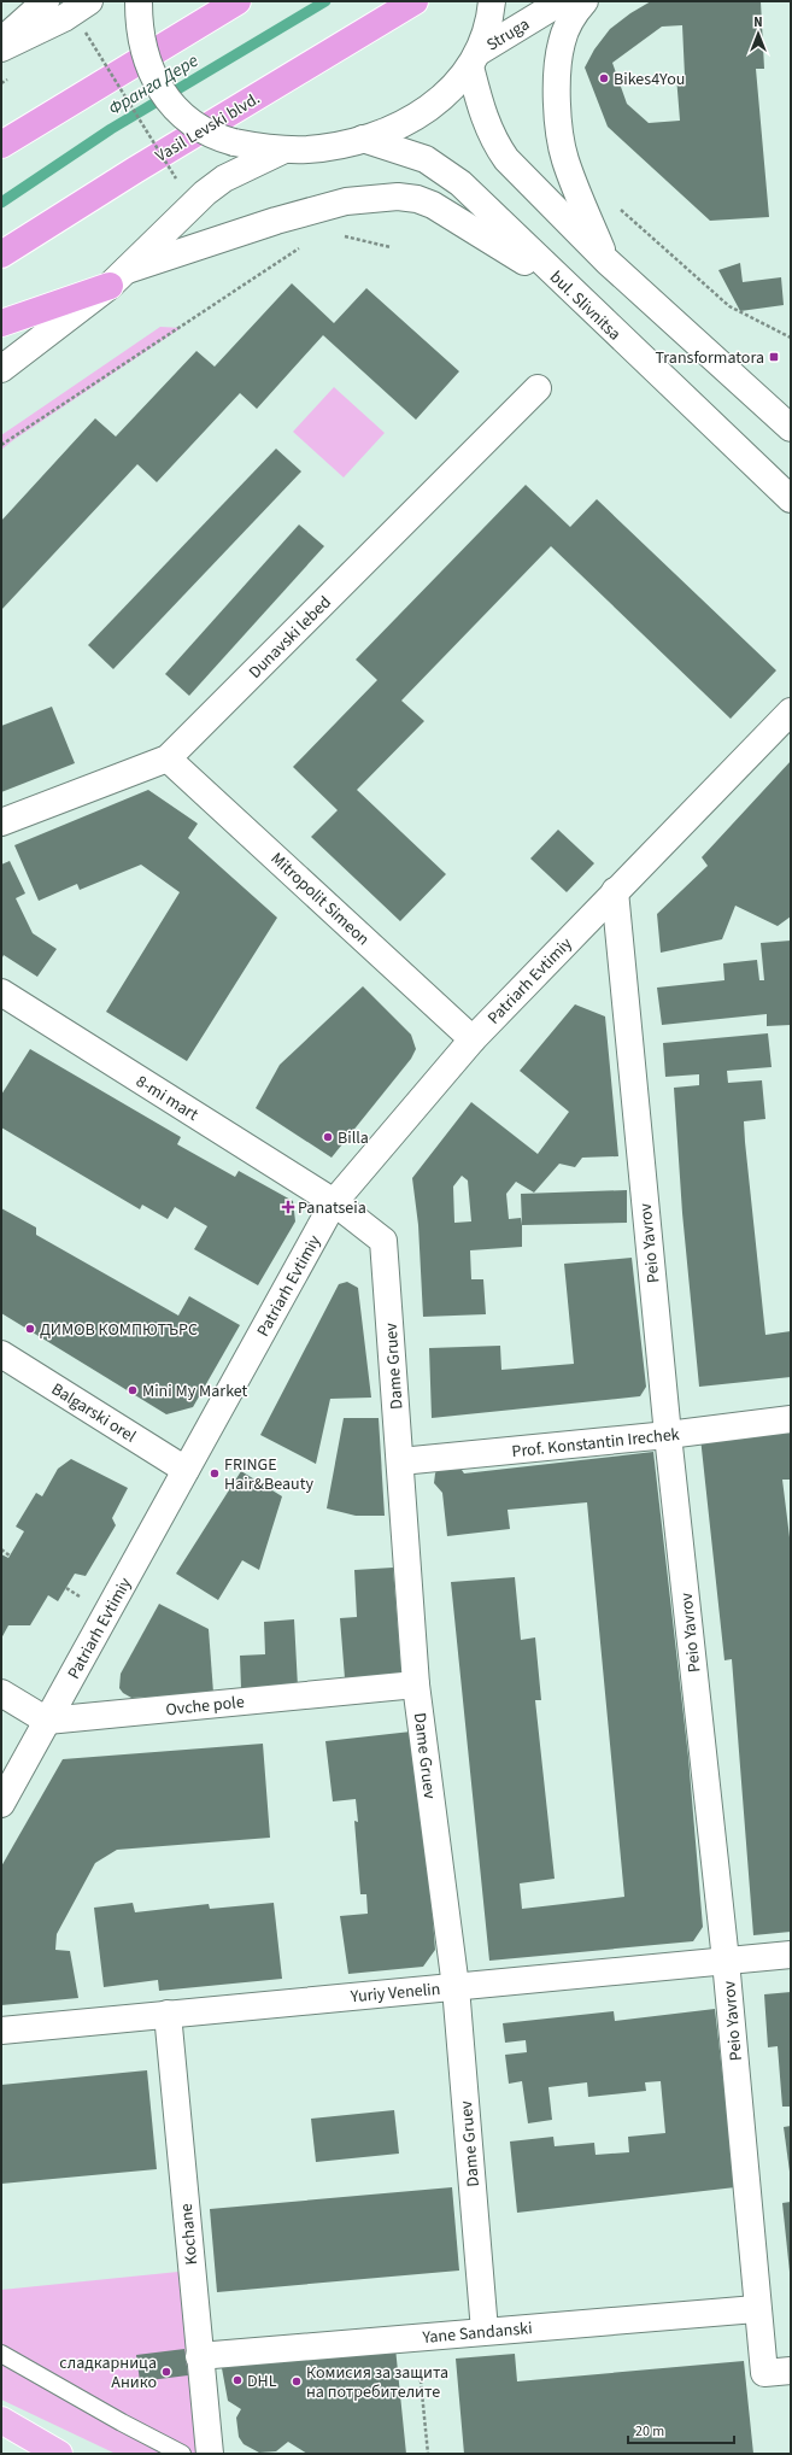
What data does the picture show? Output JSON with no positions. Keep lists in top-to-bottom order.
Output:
{
  "streets": {
    "highway": ["Vasil Levski blvd."],
    "street": [
      "Struga",
      "bul. Slivnitsa",
      "Dunavski lebed",
      "Mitropolit Simeon",
      "Patriarh Evtimiy",
      "8-mi mart",
      "Peio Yavrov",
      "Dame Gruev",
      "Balgarski orel",
      "Prof. Konstantin Irechek",
      "Ovche pole",
      "Yuriy Venelin",
      "Kochane",
      "Yane Sandanski"
    ]
  },
  "crossings": [
    ["Dunavski lebed", "Mitropolit Simeon"],
    ["Mitropolit Simeon", "Patriarh Evtimiy"],
    ["Patriarh Evtimiy", "8-mi mart"],
    ["Patriarh Evtimiy", "Peio Yavrov"],
    ["Patriarh Evtimiy", "Dame Gruev"],
    ["Patriarh Evtimiy", "Balgarski orel"],
    ["Patriarh Evtimiy", "Ovche pole"],
    ["8-mi mart", "Dame Gruev"],
    ["Peio Yavrov", "Prof. Konstantin Irechek"],
    ["Peio Yavrov", "Yuriy Venelin"],
    ["Peio Yavrov", "Yane Sandanski"],
    ["Dame Gruev", "Prof. Konstantin Irechek"],
    ["Dame Gruev", "Ovche pole"],
    ["Dame Gruev", "Yuriy Venelin"],
    ["Dame Gruev", "Yane Sandanski"],
    ["Yuriy Venelin", "Kochane"],
    ["Kochane", "Yane Sandanski"]
  ],
  "water": ["Франга Дере"],
  "places": {
    "other": [
      "Bikes4You",
      "Billa",
      "ДИМОВ КОМПЮТЪРС",
      "Mini My Market",
      "FRINGE Hair&Beauty",
      "сладкарница Анико",
      "DHL",
      "Комисия за защита на потребителите"
    ],
    "transit": ["Transformatora"],
    "health": ["Panatseia"]
  },
  "scale_bar": "20 m",
  "north": "top"
}
